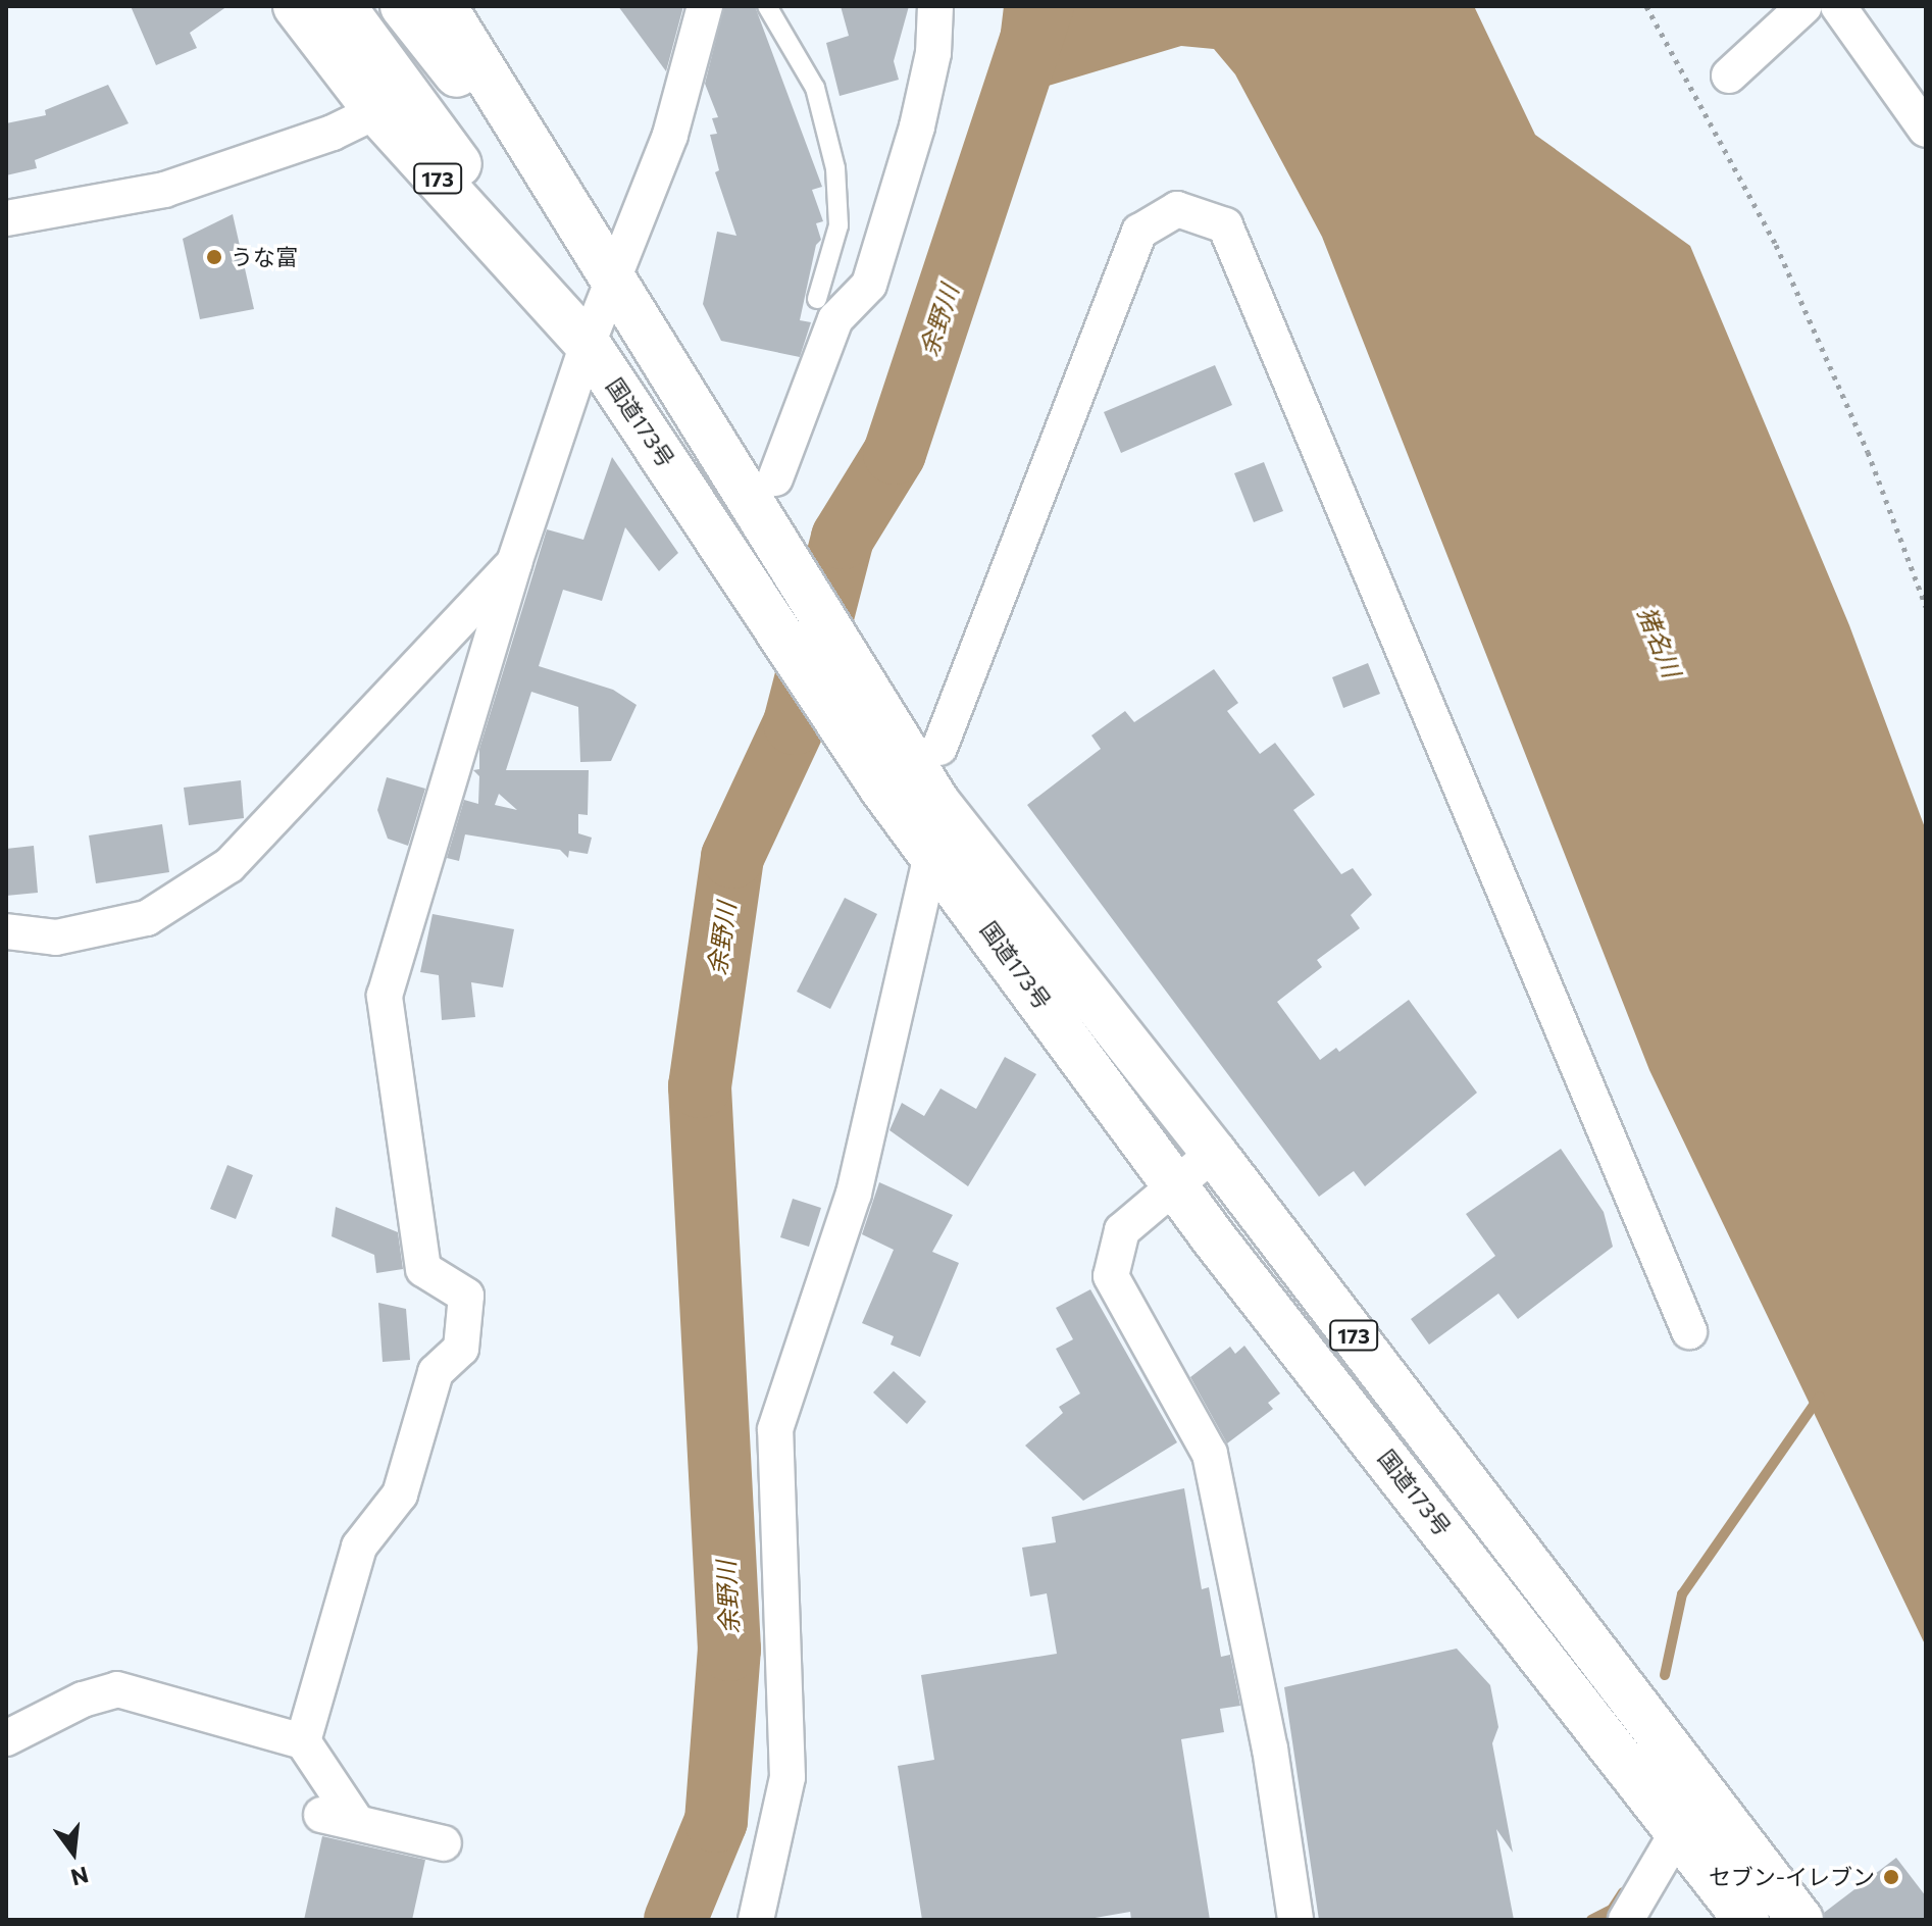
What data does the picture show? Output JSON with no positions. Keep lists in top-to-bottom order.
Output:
{
  "streets": {
    "highway": ["173", "国道173号"]
  },
  "water": ["余野川", "猪名川"],
  "places": ["うな富", "セブン-イレブン"],
  "north": "bottom"
}
